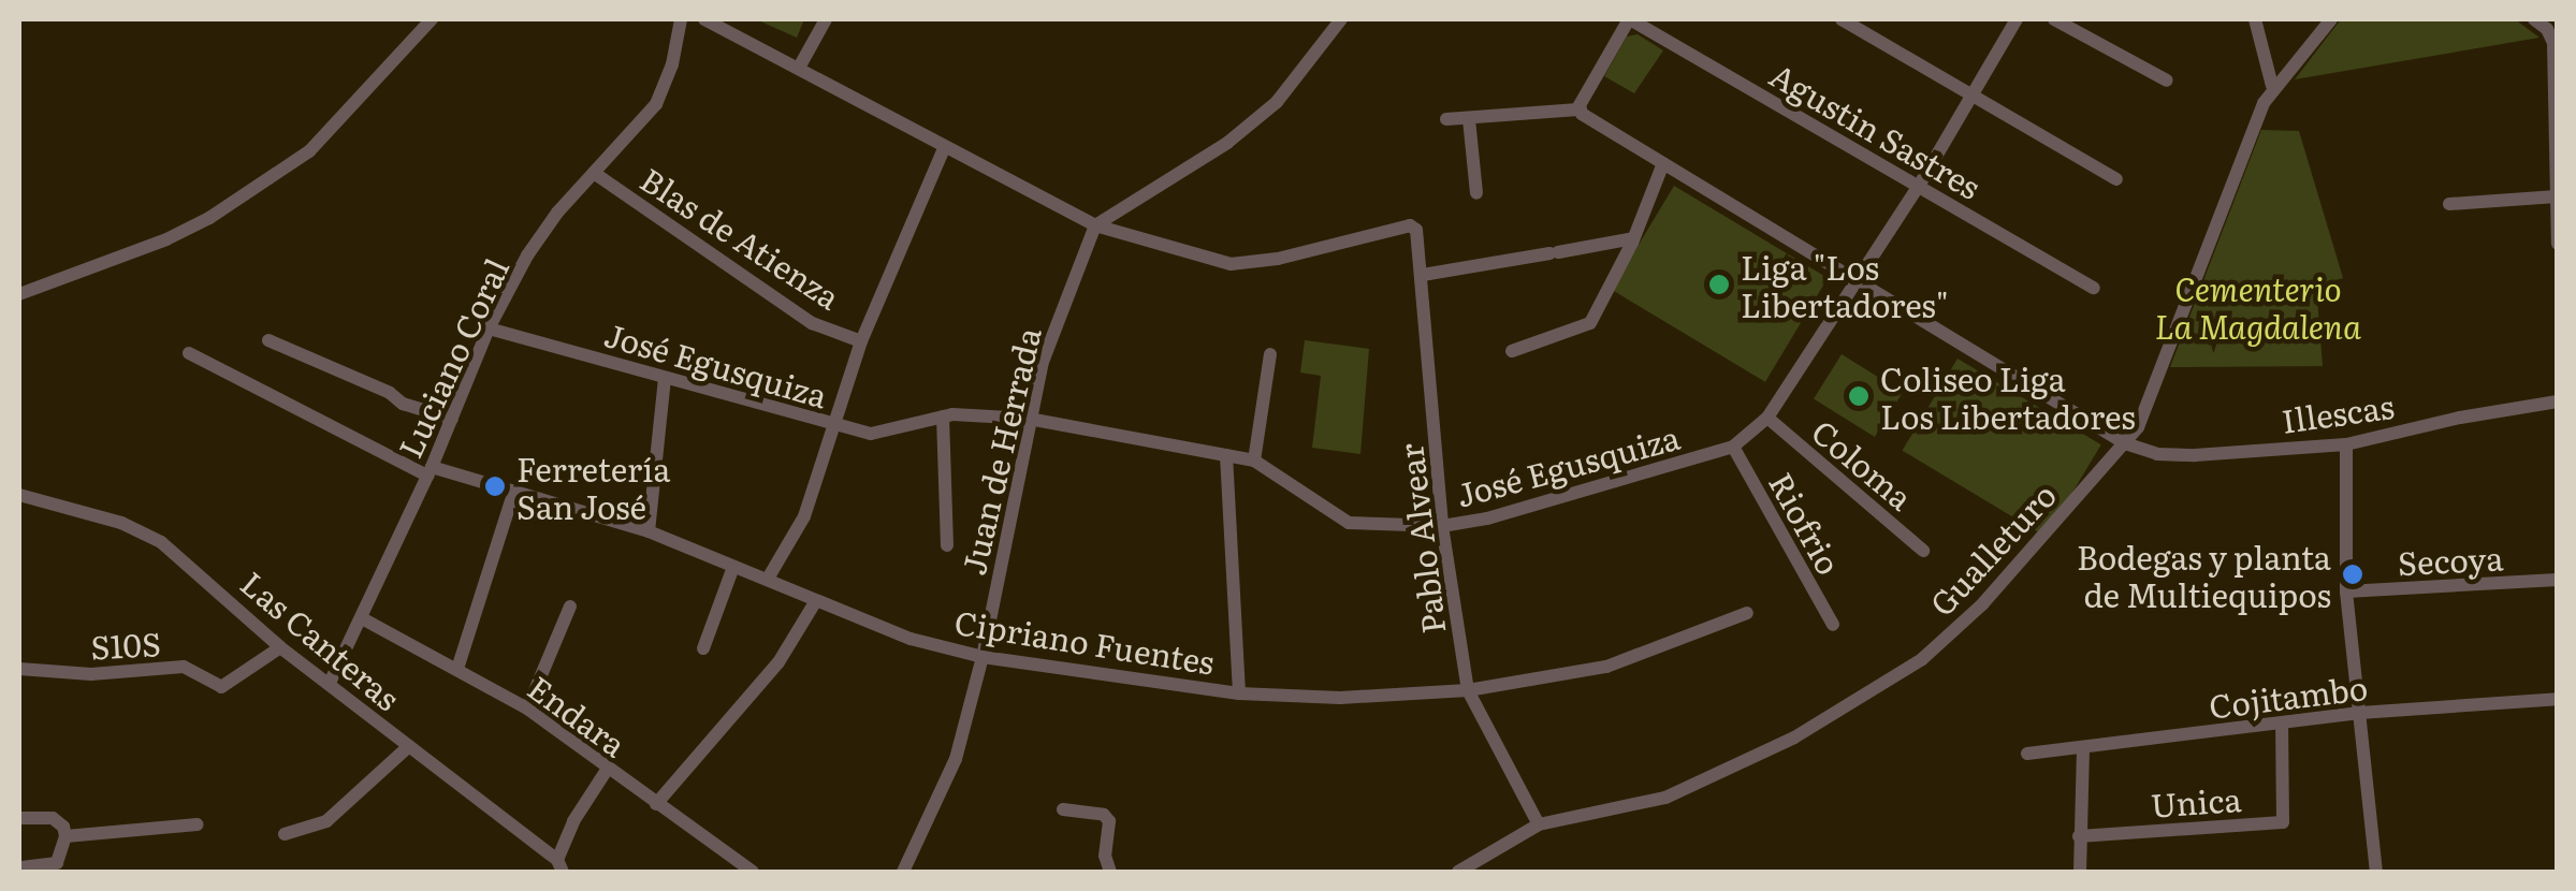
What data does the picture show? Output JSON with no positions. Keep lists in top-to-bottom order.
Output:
{
  "streets": {
    "street": [
      "Agustin Sastres",
      "Blas de Atienza",
      "Luciano Coral",
      "José Egusquiza",
      "Illescas",
      "Juan de Herrada",
      "Coloma",
      "Riofrio",
      "Pablo Alvear",
      "Gualleturo",
      "Secoya",
      "Las Canteras",
      "Cipriano Fuentes",
      "S10S",
      "Cojitambo",
      "Endara",
      "Unica"
    ]
  },
  "crossings": [
    ["Agustin Sastres", "José Egusquiza"],
    ["Blas de Atienza", "Luciano Coral"],
    ["Luciano Coral", "José Egusquiza"],
    ["Luciano Coral", "Las Canteras"],
    ["Luciano Coral", "Cipriano Fuentes"],
    ["Luciano Coral", "Endara"],
    ["José Egusquiza", "Illescas"],
    ["José Egusquiza", "Juan de Herrada"],
    ["José Egusquiza", "Coloma"],
    ["José Egusquiza", "Riofrio"],
    ["José Egusquiza", "Pablo Alvear"],
    ["Illescas", "Gualleturo"],
    ["Juan de Herrada", "Pablo Alvear"],
    ["Juan de Herrada", "Cipriano Fuentes"],
    ["Pablo Alvear", "Gualleturo"],
    ["Pablo Alvear", "Cipriano Fuentes"],
    ["Las Canteras", "S10S"],
    ["Cojitambo", "Unica"]
  ],
  "parks": ["Cementerio La Magdalena"],
  "places": [
    "Liga \"Los Libertadores\"",
    "Coliseo Liga Los Libertadores",
    "Ferretería San José",
    "Bodegas y planta de Multiequipos"
  ]
}
